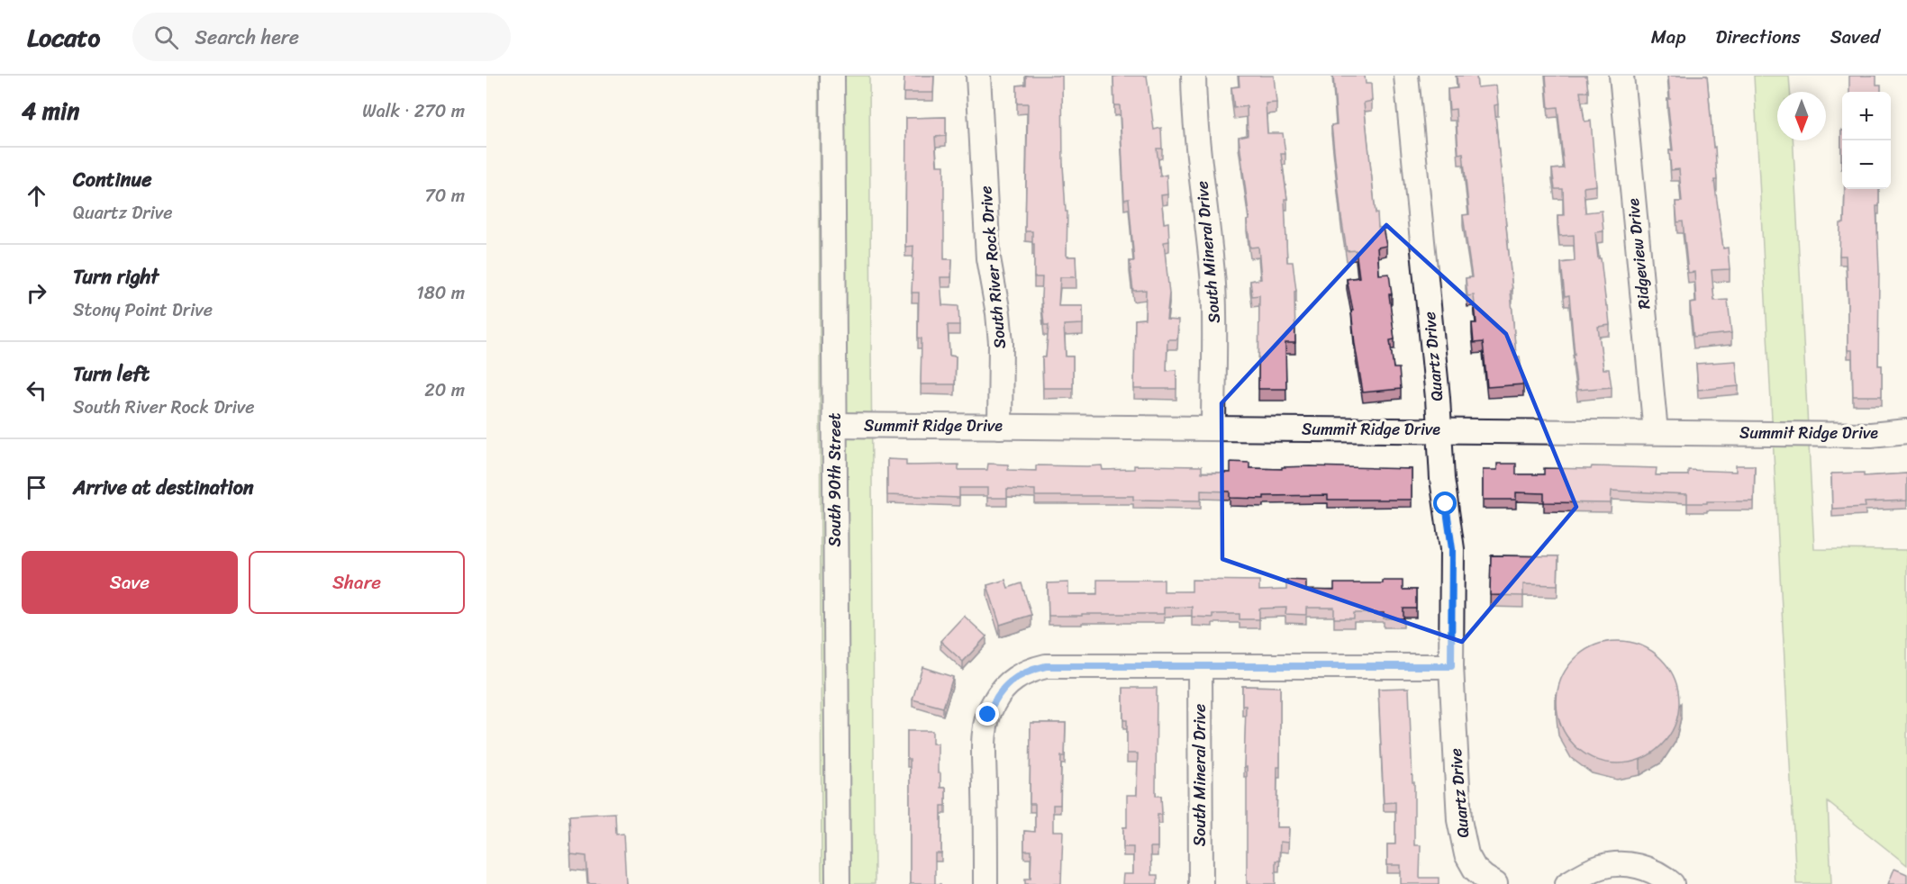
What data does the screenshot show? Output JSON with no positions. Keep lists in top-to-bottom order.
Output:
{
  "streets": {
    "street": [
      "South Mineral Drive",
      "Ridgeview Drive",
      "South River Rock Drive",
      "Quartz Drive",
      "Summit Ridge Drive",
      "South 90th Street"
    ]
  },
  "crossings": [
    ["South Mineral Drive", "Summit Ridge Drive"],
    ["Ridgeview Drive", "Summit Ridge Drive"],
    ["South River Rock Drive", "Summit Ridge Drive"],
    ["Quartz Drive", "Summit Ridge Drive"],
    ["Summit Ridge Drive", "South 90th Street"]
  ],
  "north": "bottom",
  "page": {
    "header": "Locato",
    "search": "Search here",
    "nav": ["Map", "Directions", "Saved"],
    "heading": ["4 min", "Walk · 270 m"],
    "map_buttons": ["+", "−"],
    "list": [
      ["Continue", "Quartz Drive", "70 m"],
      ["Turn right", "Stony Point Drive", "180 m"],
      ["Turn left", "South River Rock Drive", "20 m"],
      "Arrive at destination"
    ],
    "buttons": ["Save", "Share"]
  }
}
